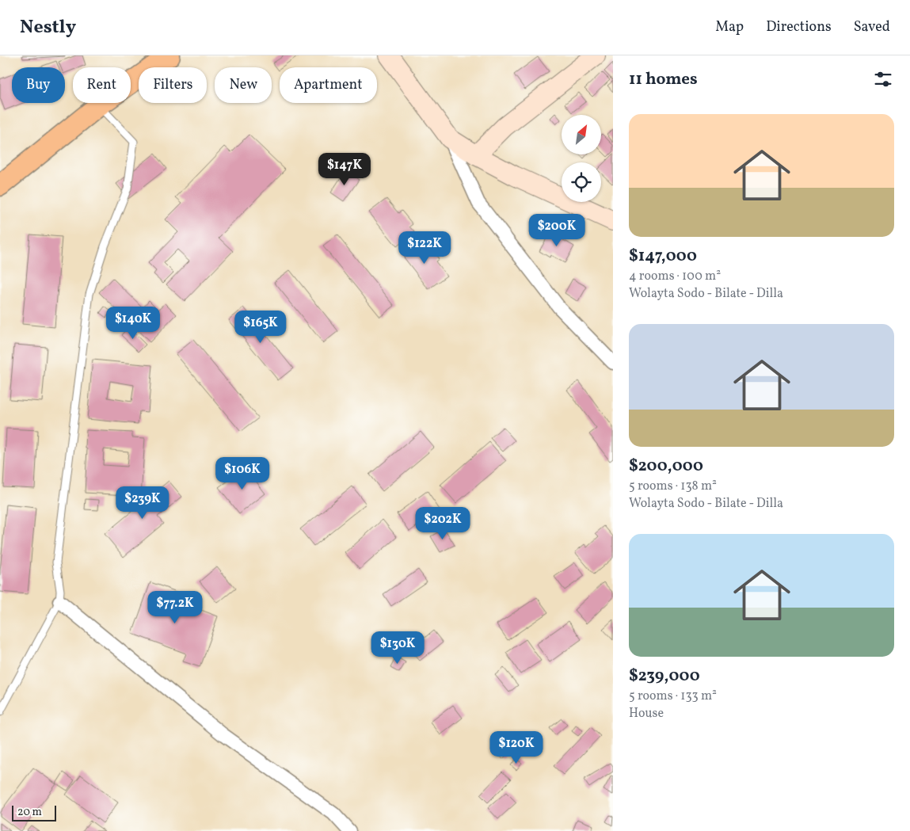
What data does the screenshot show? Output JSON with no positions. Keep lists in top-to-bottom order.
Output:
{
  "scale_bar": "20 m",
  "north": "top right",
  "page": {
    "header": "Nestly",
    "nav": ["Map", "Directions", "Saved"],
    "heading": "11 homes",
    "chip": [
      "Buy",
      "Rent",
      "Filters",
      "New",
      "Apartment"
    ],
    "list": [
      {
        "name": "$147,000",
        "note": "4 rooms · 100 m² · Wolayta Sodo - Bilate - Dilla"
      },
      {
        "name": "$200,000",
        "note": "5 rooms · 138 m² · Wolayta Sodo - Bilate - Dilla"
      },
      {
        "name": "$239,000",
        "note": "5 rooms · 133 m² · House"
      }
    ],
    "price": [
      "$147K",
      "$200K",
      "$122K",
      "$140K",
      "$165K",
      "$106K",
      "$239K",
      "$202K",
      "$77.2K",
      "$130K",
      "$120K"
    ],
    "scale": "20 m"
  }
}
